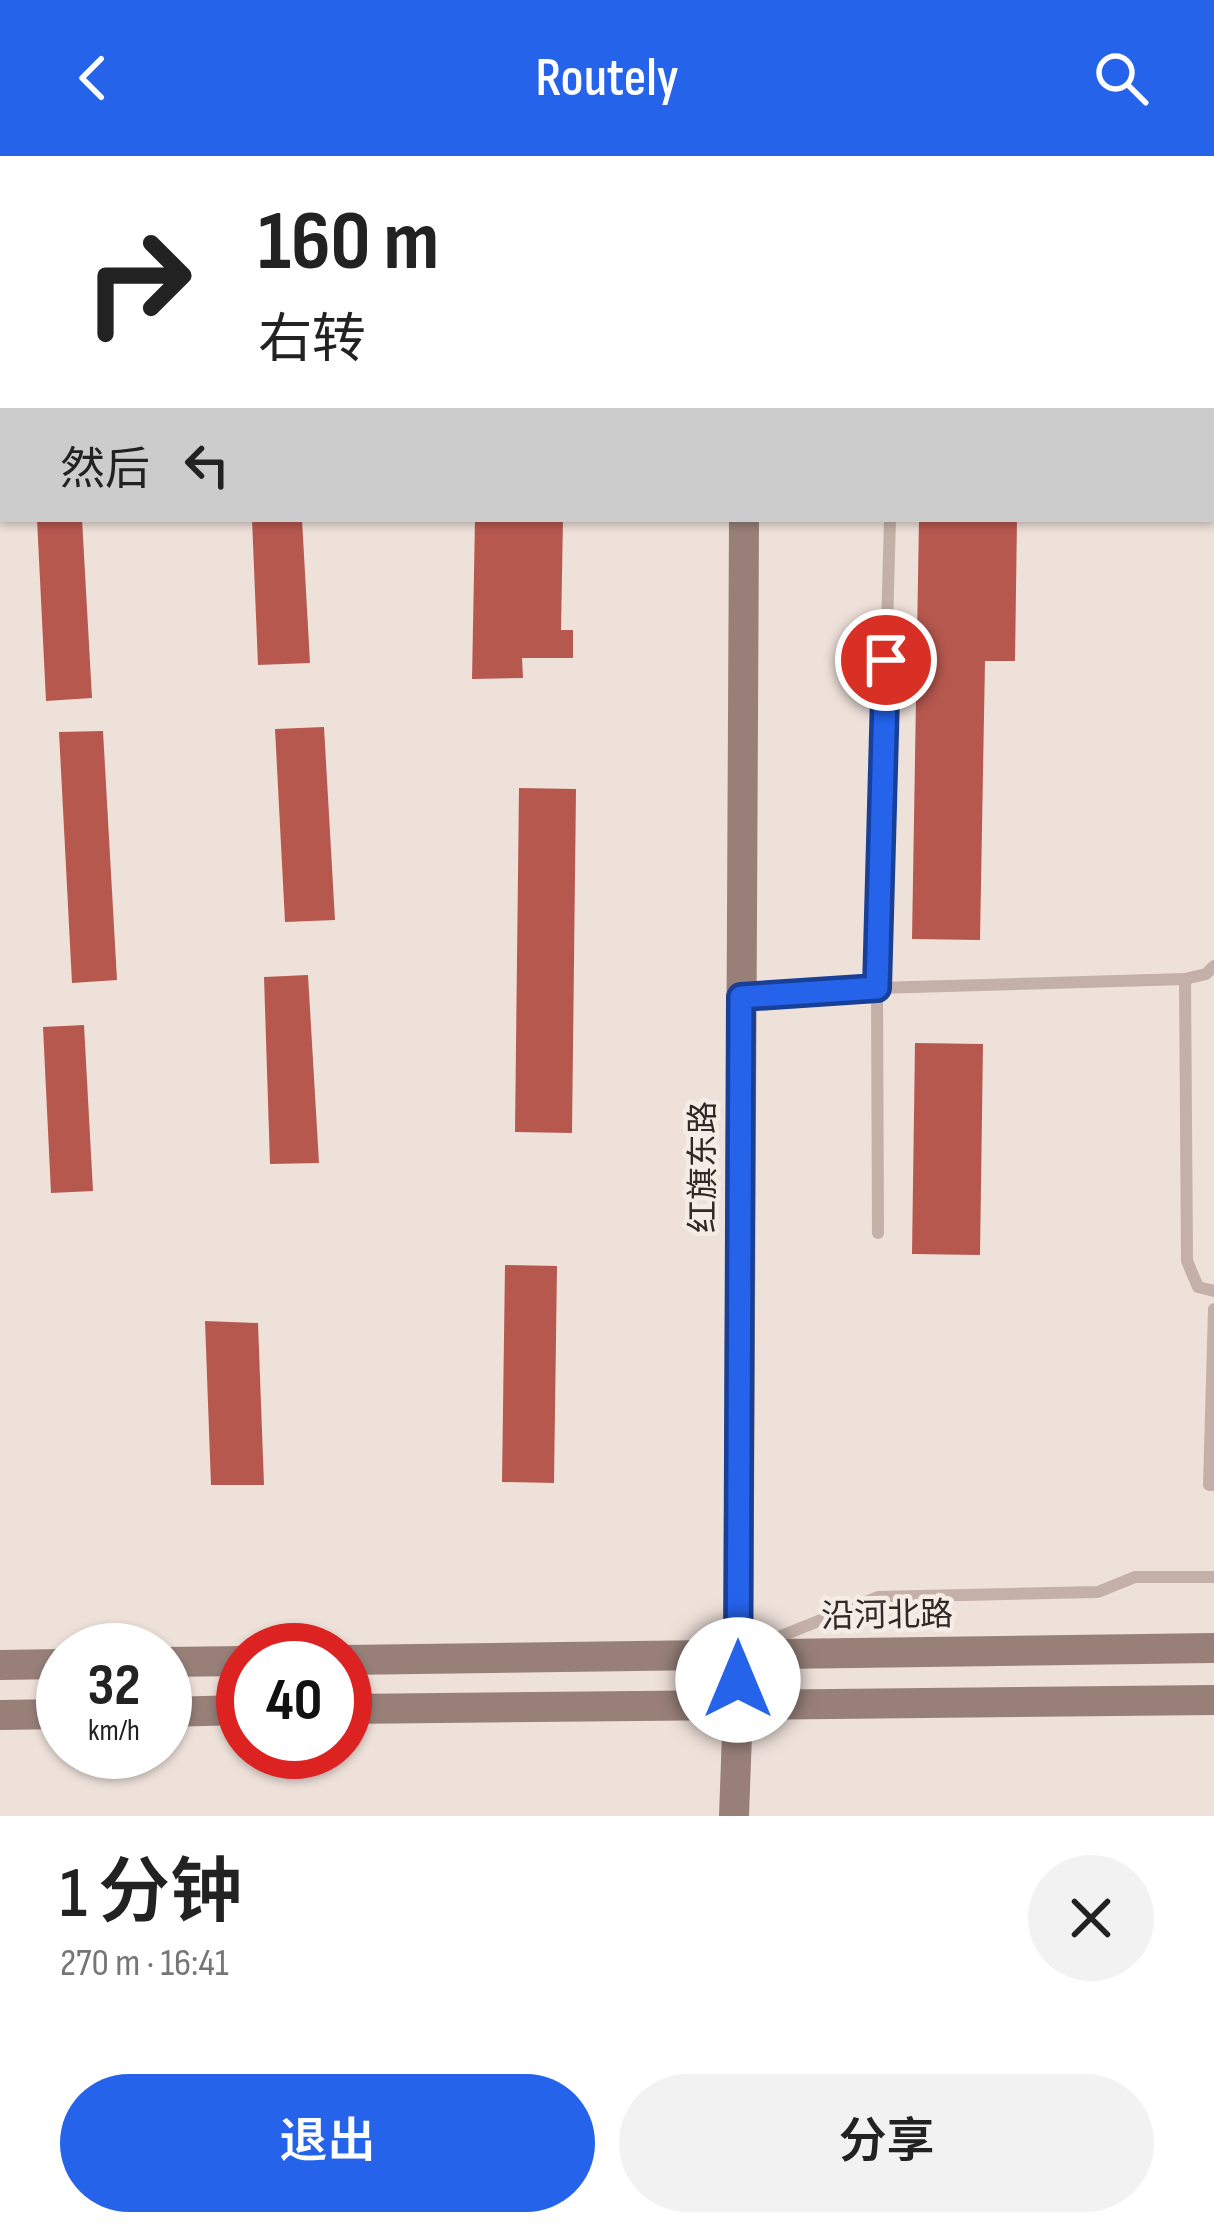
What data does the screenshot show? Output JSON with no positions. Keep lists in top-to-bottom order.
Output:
{
  "streets": {
    "main road": ["红旗东路", "沿河北路"]
  },
  "crossings": [
    ["红旗东路", "沿河北路"]
  ],
  "page": {
    "header": "Routely",
    "turn": ["160 m", "右转"],
    "then": "然后",
    "speed": "32 km/h",
    "limit": "40",
    "heading": ["1 分钟", "270 m · 16:41"],
    "buttons": ["退出", "分享"]
  }
}
